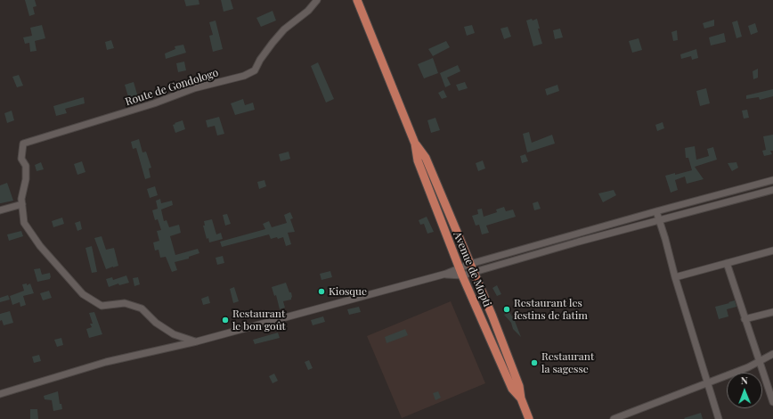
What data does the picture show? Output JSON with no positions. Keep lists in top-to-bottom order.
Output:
{
  "streets": {
    "main road": ["Avenue de Mopti"],
    "street": ["Route de Gondologo"]
  },
  "places": [
    "Kiosque",
    "Restaurant les festins de fatim",
    "Restaurant le bon goût",
    "Restaurant la sagesse"
  ],
  "north": "top"
}
